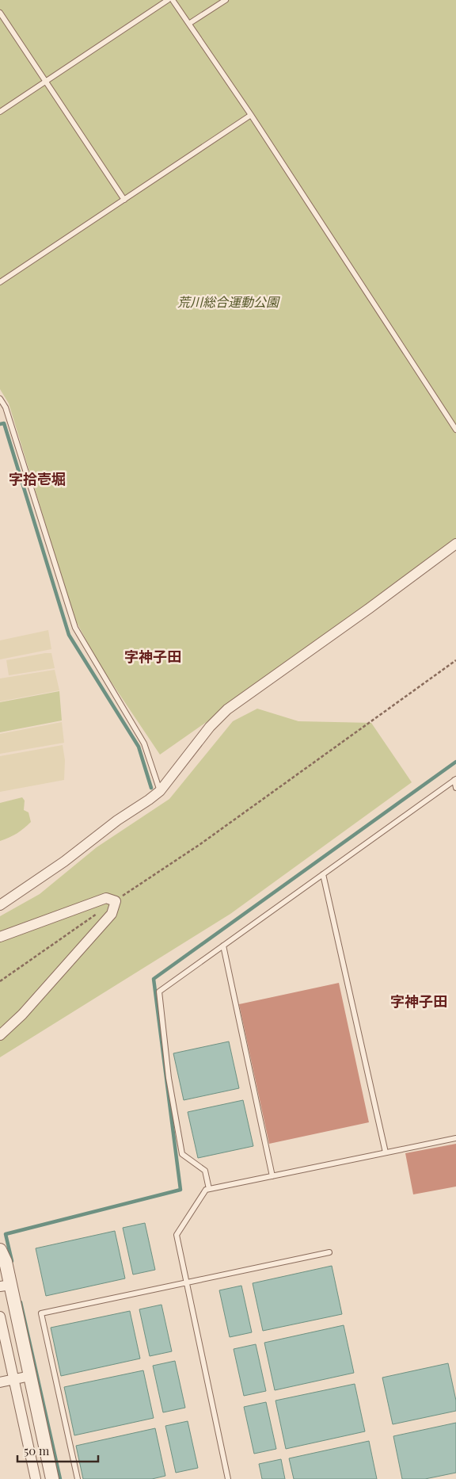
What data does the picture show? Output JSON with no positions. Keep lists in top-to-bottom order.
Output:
{
  "districts": ["字拾壱堀", "字神子田", "字神子田"],
  "parks": ["荒川総合運動公園"],
  "scale_bar": "50 m"
}
